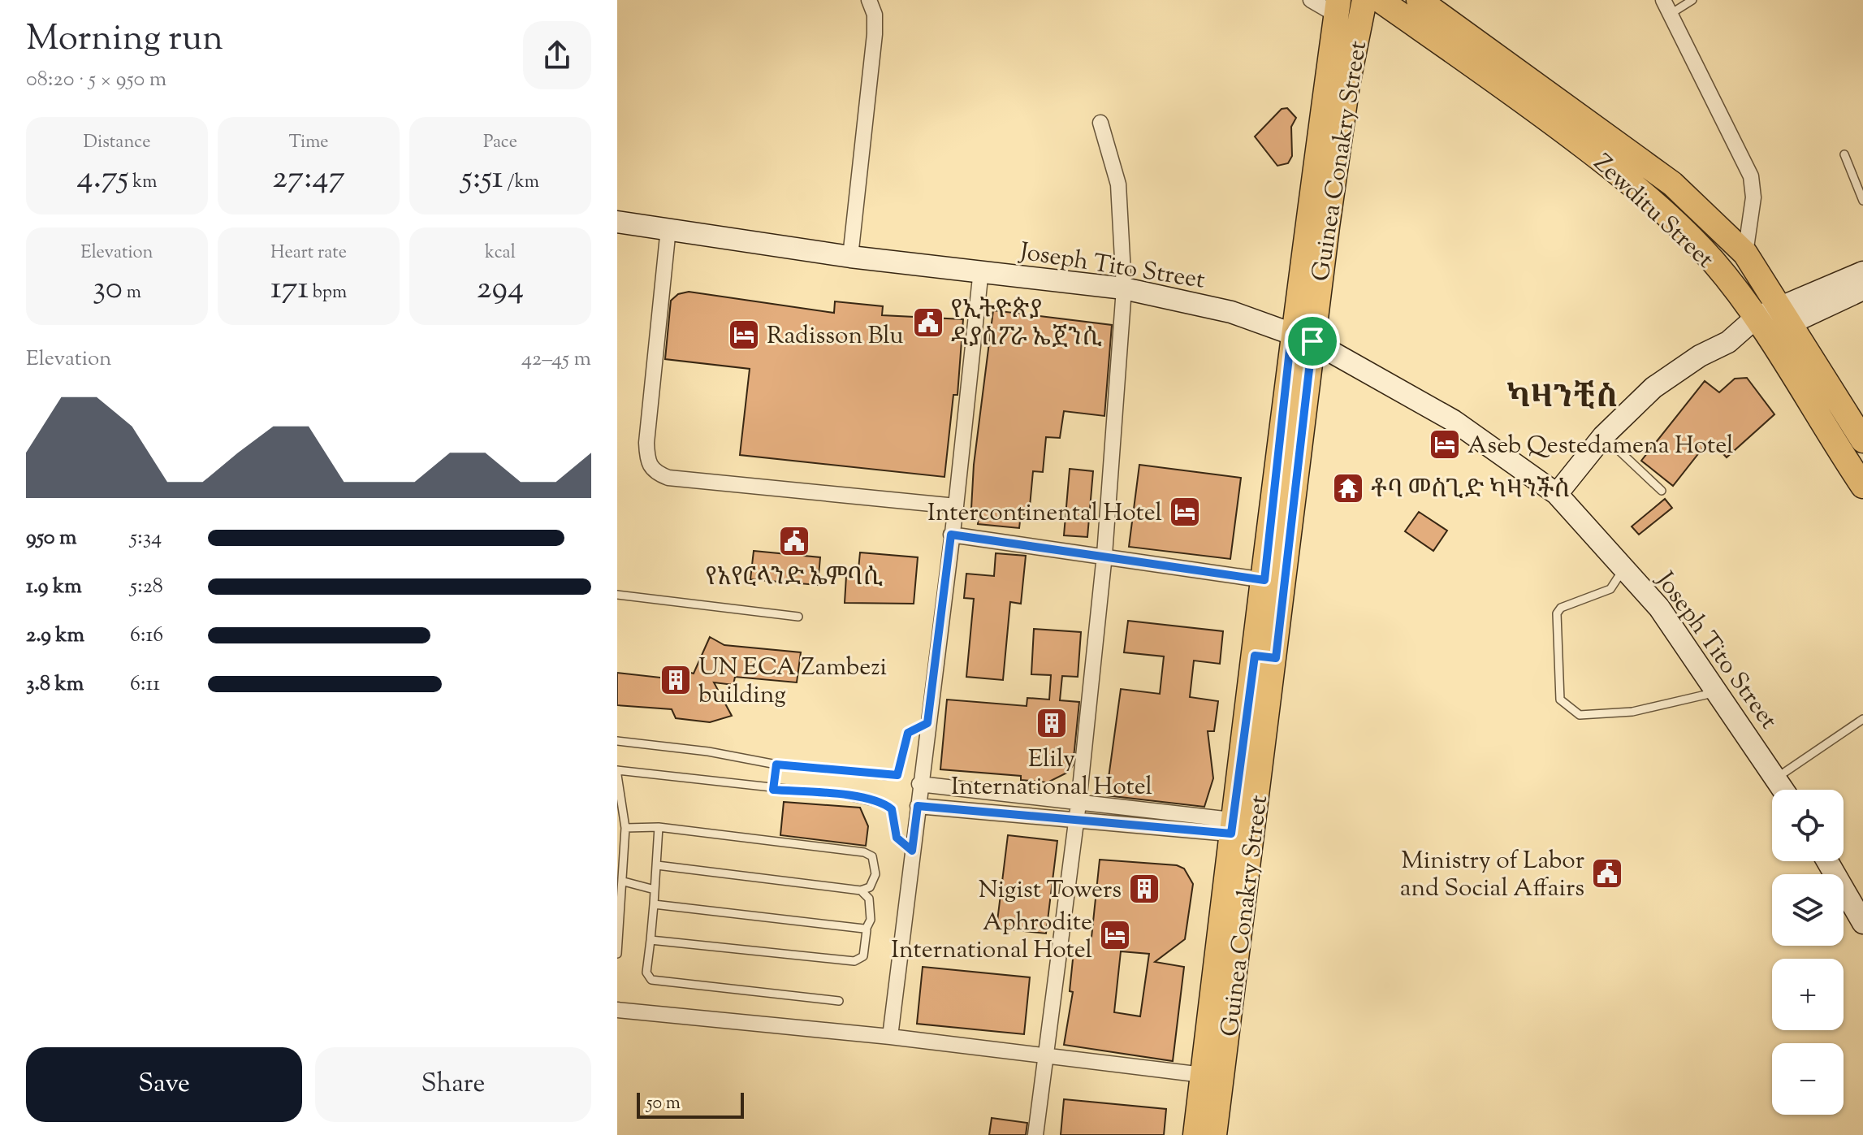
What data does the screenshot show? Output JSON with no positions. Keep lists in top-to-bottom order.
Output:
{
  "streets": {
    "main road": ["Guinea Conakry Street", "Zewditu Street", "Joseph Tito Street"]
  },
  "crossings": [
    ["Guinea Conakry Street", "Joseph Tito Street"]
  ],
  "districts": ["ካዛንቺስ"],
  "places": {
    "public building": ["የኢትዮጵያ ዳያስፖራ ኤጀንሲ", "የአየርላንድ ኤምባሲ", "Ministry of Labor and Social Affairs"],
    "hotel": [
      "Radisson Blu",
      "Aseb Qestedamena Hotel",
      "Intercontinental Hotel",
      "Aphrodite International Hotel"
    ],
    "temple": ["ቶባ መስጊድ ካዛንችስ"],
    "building": ["UN ECA Zambezi building", "Elily International Hotel", "Nigist Towers"]
  },
  "scale_bar": "50 m",
  "page": {
    "heading": ["Morning run", "08:20 · 5 × 950 m"],
    "stats": [
      ["Distance", "4.75 km"],
      ["Time", "27:47"],
      ["Pace", "5:51 /km"],
      ["Elevation", "30 m"],
      ["Heart rate", "171 bpm"],
      ["kcal", "294"]
    ],
    "chart": ["Elevation", "42–45 m"],
    "list": [
      {
        "name": "950 m",
        "note": "5:34"
      },
      {
        "name": "1.9 km",
        "note": "5:28"
      },
      {
        "name": "2.9 km",
        "note": "6:16"
      },
      {
        "name": "3.8 km",
        "note": "6:11"
      }
    ],
    "map_buttons": ["+", "−"],
    "buttons": ["Save", "Share"],
    "scale": "50 m"
  }
}
